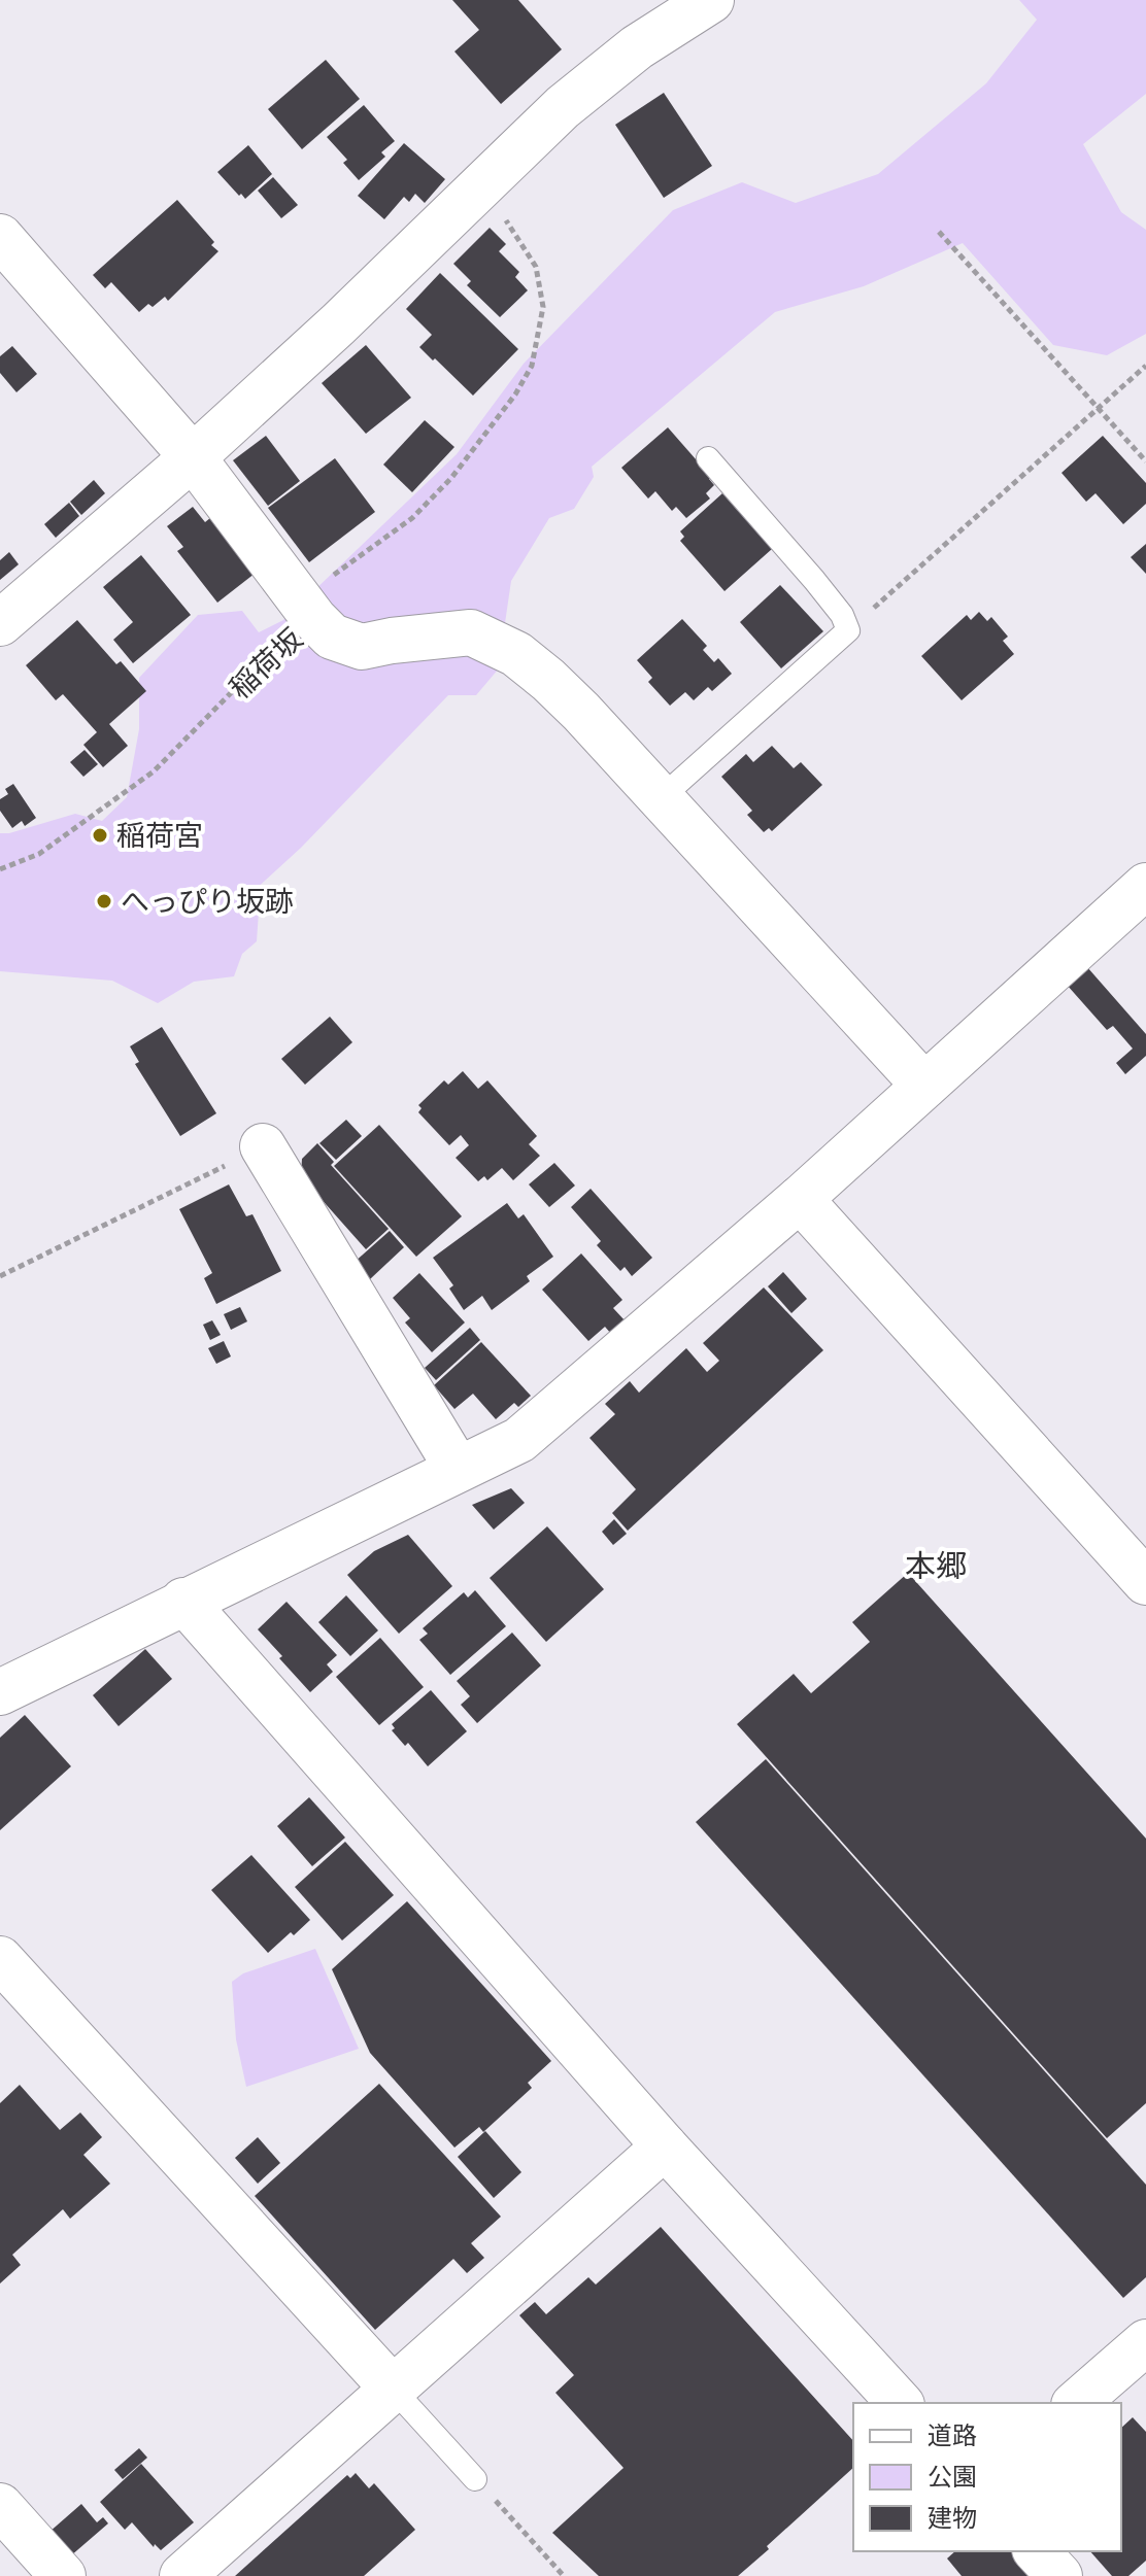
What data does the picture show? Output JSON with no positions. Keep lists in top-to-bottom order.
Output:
{
  "streets": {
    "street": ["稲荷坂"]
  },
  "districts": ["本郷"],
  "places": ["稲荷宮", "へっぴり坂跡"],
  "legend": ["道路", "公園", "建物"]
}
